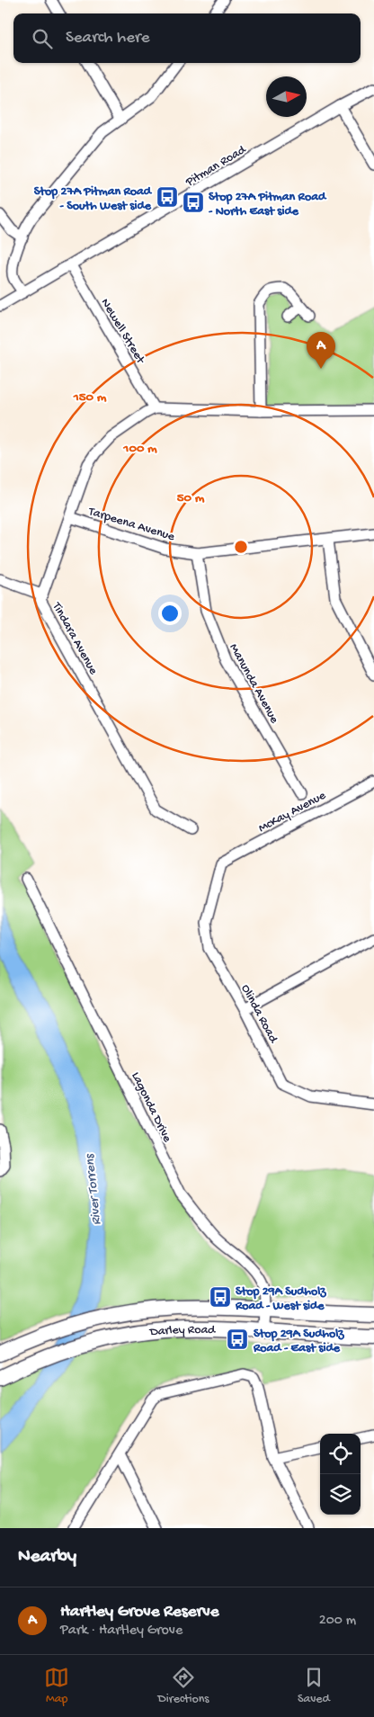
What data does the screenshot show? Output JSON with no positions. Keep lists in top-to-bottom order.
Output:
{
  "streets": {
    "main road": ["Darley Road"],
    "street": [
      "Pitman Road",
      "Newell Street",
      "Tarpeena Avenue",
      "Tindara Avenue",
      "Manunda Avenue",
      "McKay Avenue",
      "Olinda Road",
      "Lagonda Drive"
    ]
  },
  "crossings": [
    ["Pitman Road", "Newell Street"],
    ["Newell Street", "Tindara Avenue"],
    ["Tarpeena Avenue", "Tindara Avenue"],
    ["Tarpeena Avenue", "Manunda Avenue"],
    ["McKay Avenue", "Olinda Road"],
    ["Lagonda Drive", "Darley Road"]
  ],
  "water": ["River Torrens"],
  "places": {
    "bus stop": [
      "Stop 27A Pitman Road - South West side",
      "Stop 27A Pitman Road - North East side",
      "Stop 29A Sudholz Road - West side",
      "Stop 29A Sudholz Road - East side"
    ]
  },
  "north": "right",
  "page": {
    "search": "Search here",
    "pins": "A",
    "heading": "Nearby",
    "list": [
      {
        "mark": "A",
        "name": "Hartley Grove Reserve",
        "note": "Park · Hartley Grove",
        "value": "200 m"
      }
    ],
    "nav": ["Map", "Directions", "Saved"]
  },
  "rings": ["150 m", "100 m", "50 m"]
}
